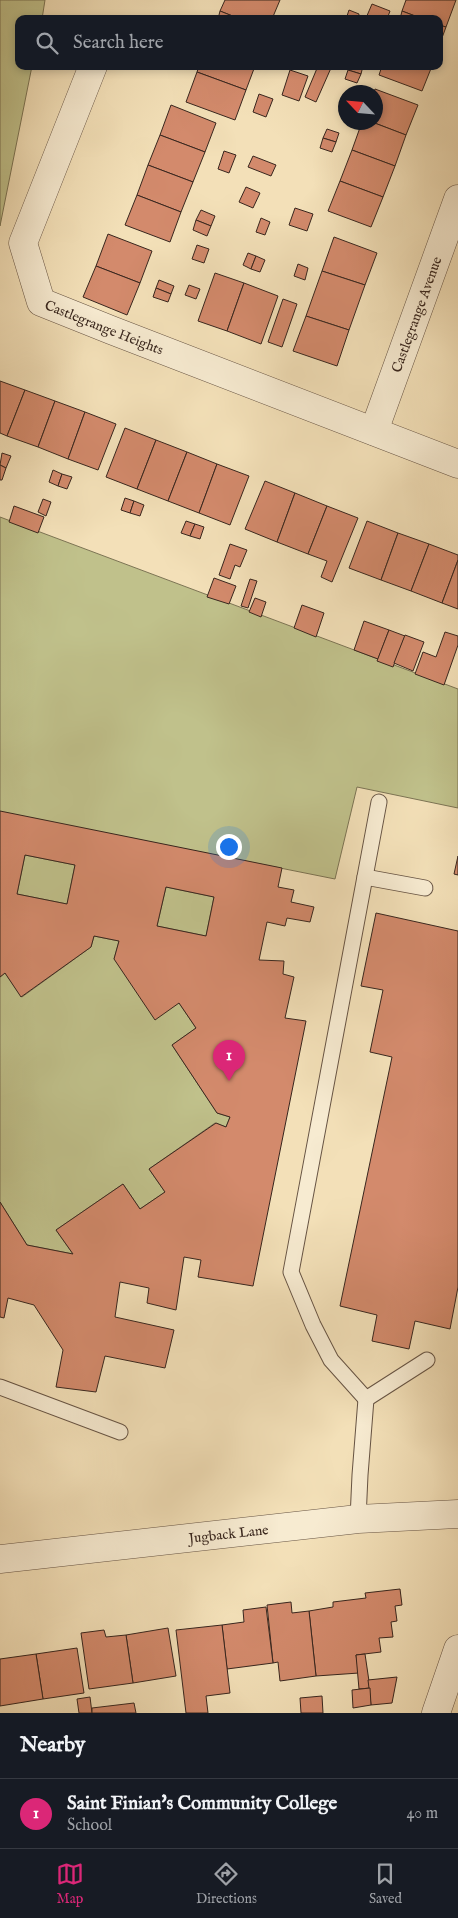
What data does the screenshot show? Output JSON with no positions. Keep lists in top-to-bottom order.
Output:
{
  "streets": {
    "street": ["Castlegrange Avenue", "Castlegrange Heights", "Jugback Lane"]
  },
  "crossings": [
    ["Castlegrange Avenue", "Castlegrange Heights"]
  ],
  "north": "top left",
  "page": {
    "search": "Search here",
    "pins": "1",
    "heading": "Nearby",
    "list": [
      {
        "mark": "1",
        "name": "Saint Finian's Community College",
        "note": "School",
        "value": "40 m"
      }
    ],
    "nav": ["Map", "Directions", "Saved"]
  }
}
